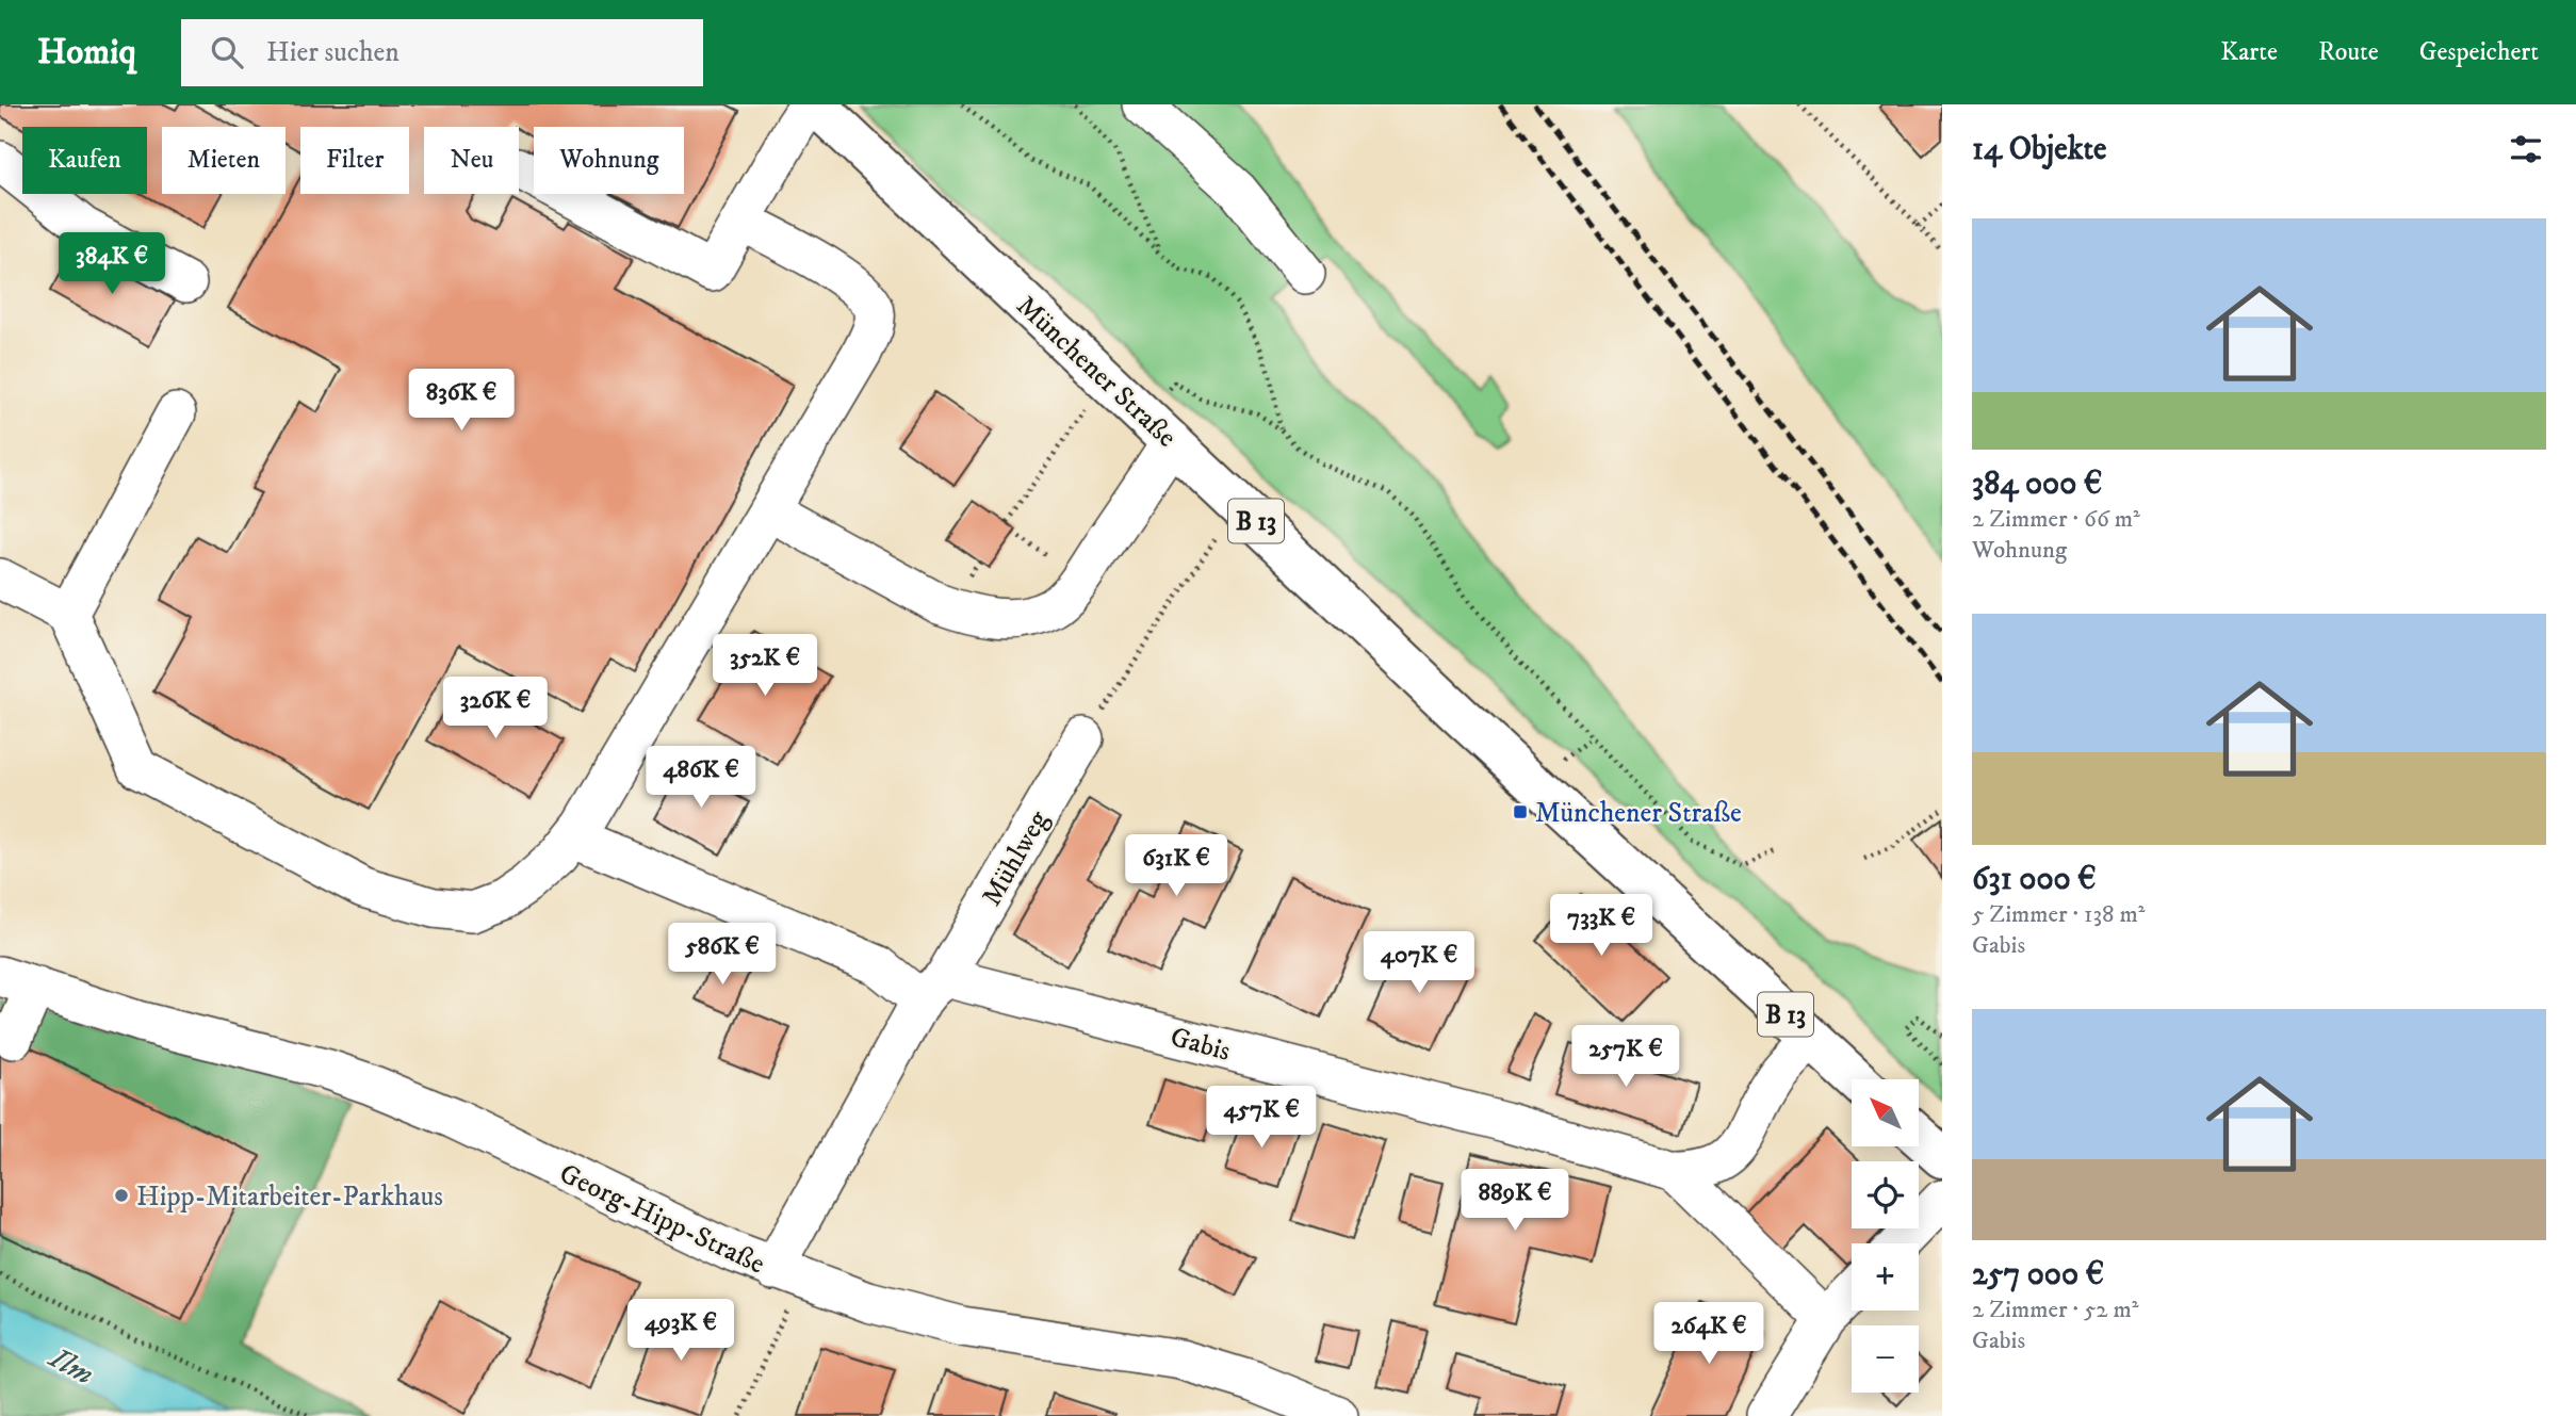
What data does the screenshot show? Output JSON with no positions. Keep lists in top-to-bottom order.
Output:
{
  "streets": {
    "main road": ["Münchener Straße", "B 13"],
    "street": ["Mühlweg", "Gabis", "Georg-Hipp-Straße"]
  },
  "crossings": [
    ["Münchener Straße", "Gabis"],
    ["Mühlweg", "Gabis"]
  ],
  "water": ["Ilm"],
  "places": {
    "transit": ["Münchener Straße"],
    "other": ["Hipp-Mitarbeiter-Parkhaus"]
  },
  "north": "top left",
  "page": {
    "header": "Homiq",
    "search": "Hier suchen",
    "nav": ["Karte", "Route", "Gespeichert"],
    "heading": "14 Objekte",
    "chip": [
      "Kaufen",
      "Mieten",
      "Filter",
      "Neu",
      "Wohnung"
    ],
    "list": [
      {
        "name": "384 000 €",
        "note": "2 Zimmer · 66 m² · Wohnung"
      },
      {
        "name": "631 000 €",
        "note": "5 Zimmer · 138 m² · Gabis"
      },
      {
        "name": "257 000 €",
        "note": "2 Zimmer · 52 m² · Gabis"
      }
    ],
    "price": [
      "384K €",
      "836K €",
      "352K €",
      "326K €",
      "486K €",
      "631K €",
      "733K €",
      "586K €",
      "407K €",
      "257K €",
      "457K €",
      "889K €",
      "493K €",
      "264K €"
    ],
    "map_buttons": ["+", "−"]
  }
}
